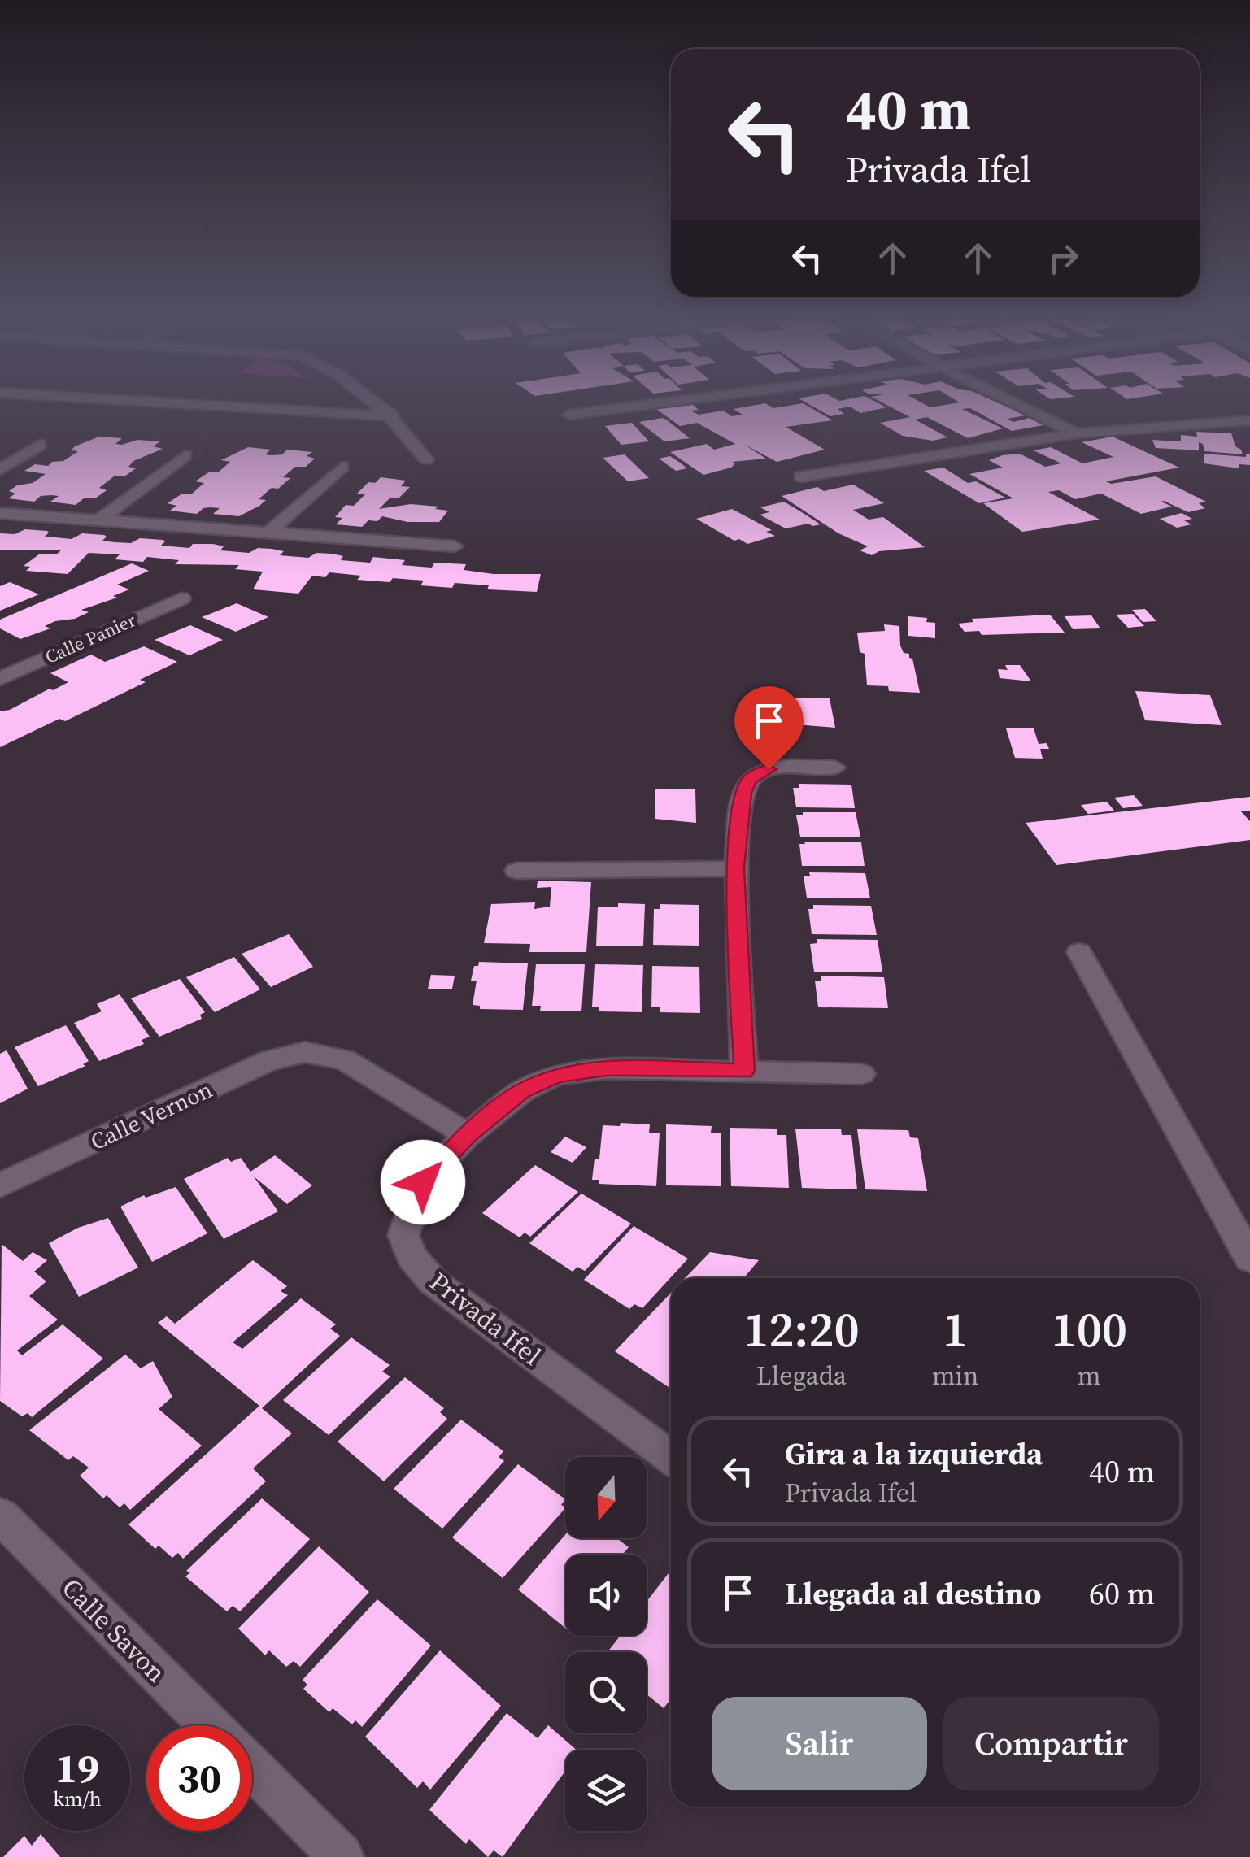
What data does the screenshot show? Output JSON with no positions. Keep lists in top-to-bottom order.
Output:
{
  "streets": {
    "street": [
      "Calle Panier",
      "Calle Vernon",
      "Privada Ifel",
      "Calle Savon"
    ]
  },
  "crossings": [
    ["Calle Vernon", "Privada Ifel"]
  ],
  "north": "bottom",
  "page": {
    "turn": ["40 m", "Privada Ifel"],
    "eta": [
      "12:20",
      "Llegada",
      "1",
      "min",
      "100",
      "m"
    ],
    "list": [
      {
        "name": "Gira a la izquierda",
        "note": "Privada Ifel",
        "value": "40 m"
      },
      {
        "name": "Llegada al destino",
        "value": "60 m"
      }
    ],
    "buttons": ["Salir", "Compartir"],
    "speed": "19 km/h",
    "limit": "30"
  }
}
